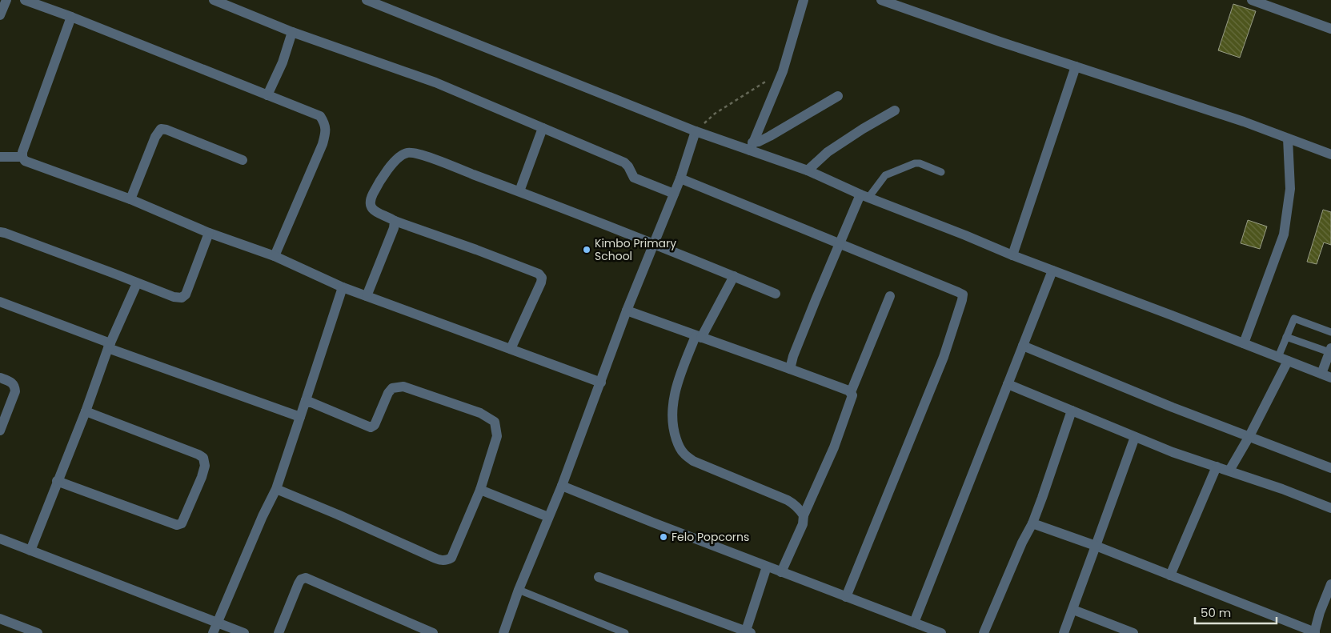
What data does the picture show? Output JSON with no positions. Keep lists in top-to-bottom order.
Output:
{
  "places": ["Kimbo Primary School", "Felo Popcorns"],
  "scale_bar": "50 m"
}
